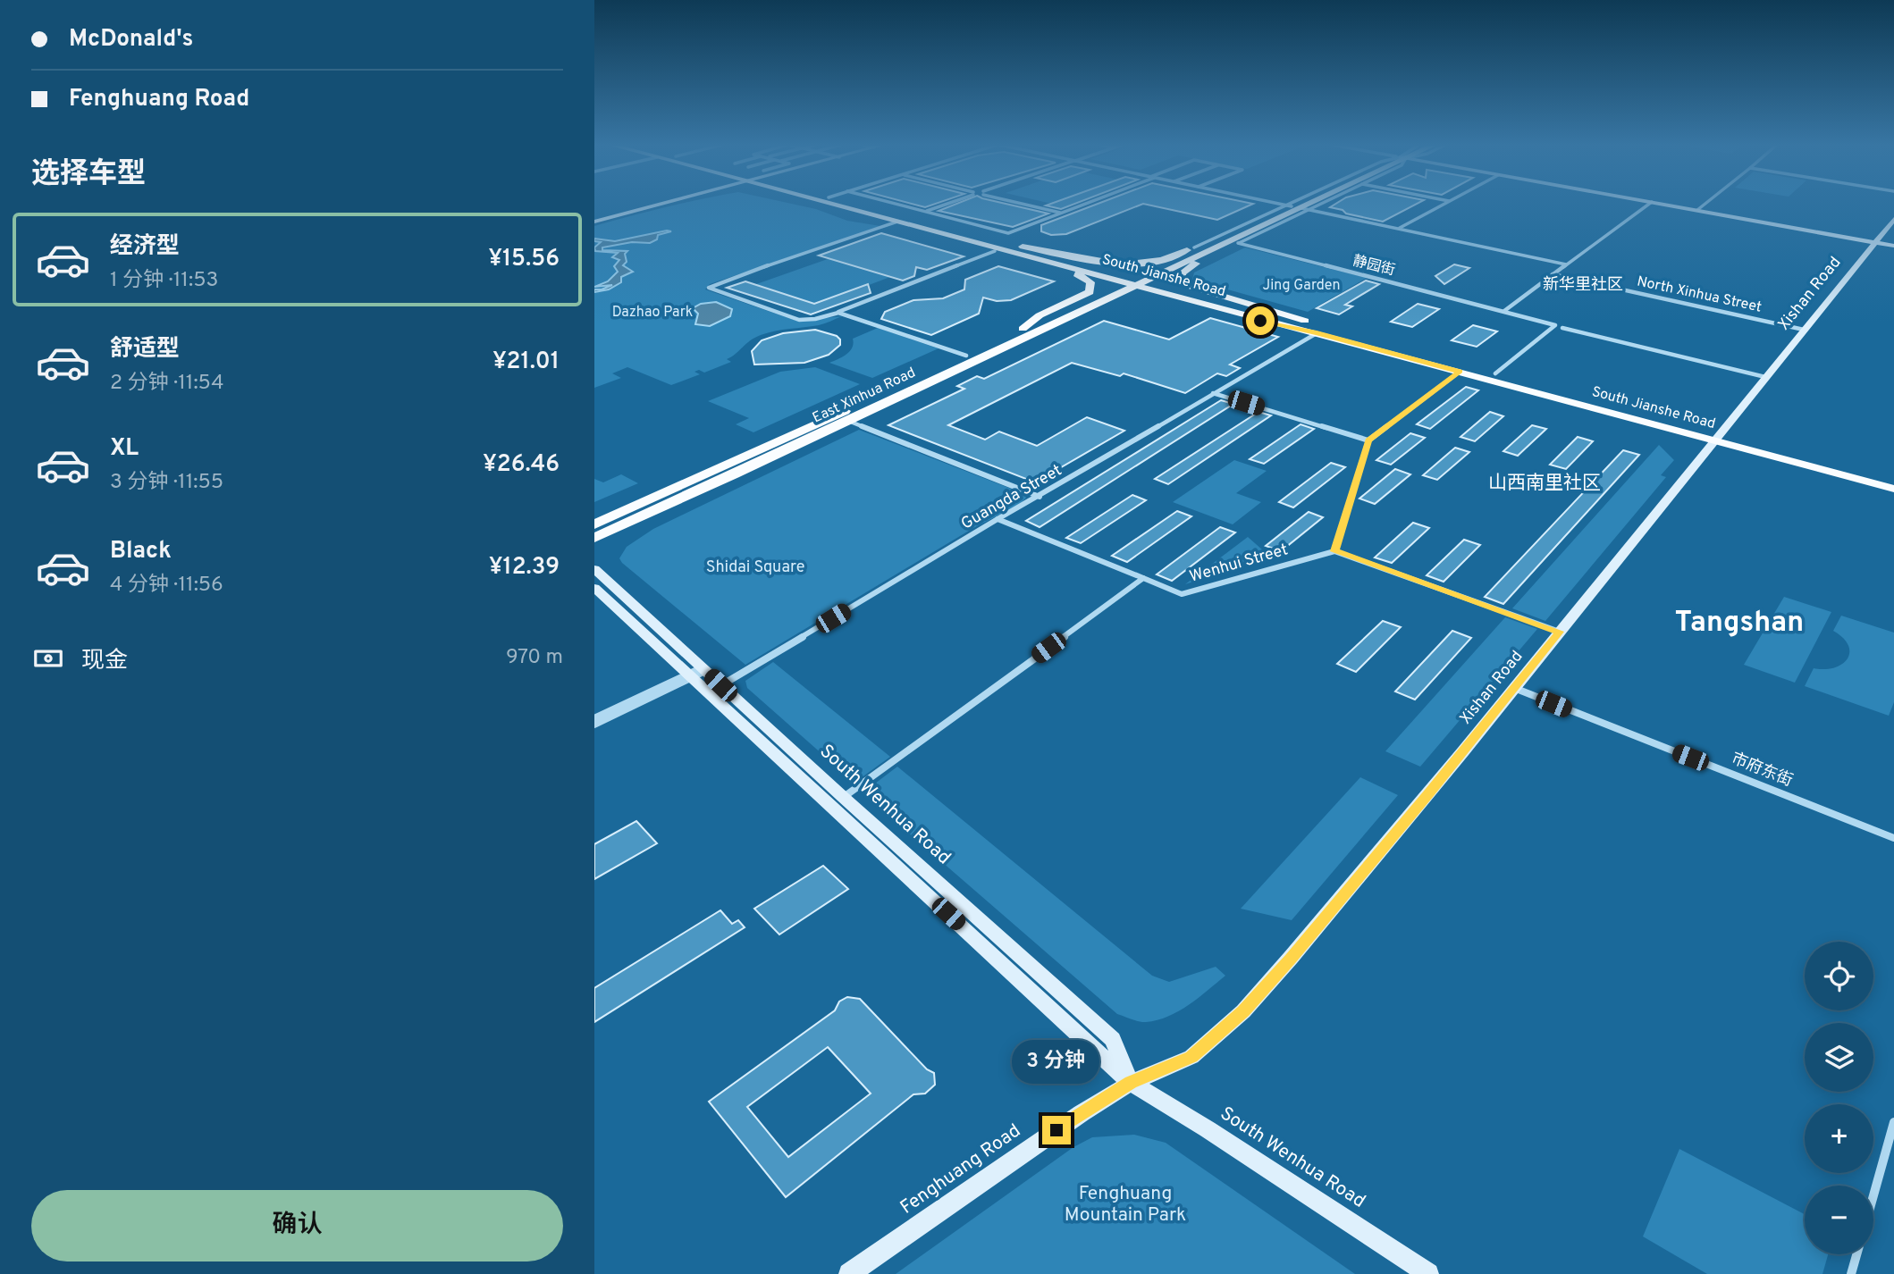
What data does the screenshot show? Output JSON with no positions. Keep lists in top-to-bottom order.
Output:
{
  "streets": {
    "main road": ["South Jianshe Road", "East Xinhua Road"],
    "street": [
      "静园街",
      "Xishan Road",
      "North Xinhua Street",
      "Guangda Street",
      "Wenhui Street",
      "市府东街",
      "South Wenhua Road",
      "Fenghuang Road"
    ]
  },
  "crossings": [
    ["静园街", "South Jianshe Road"],
    ["South Jianshe Road", "Xishan Road"],
    ["South Jianshe Road", "East Xinhua Road"],
    ["South Jianshe Road", "Guangda Street"],
    ["Xishan Road", "North Xinhua Street"],
    ["Xishan Road", "市府东街"],
    ["Xishan Road", "South Wenhua Road"],
    ["Xishan Road", "Fenghuang Road"],
    ["Guangda Street", "Wenhui Street"],
    ["Guangda Street", "South Wenhua Road"],
    ["South Wenhua Road", "Fenghuang Road"]
  ],
  "districts": ["新华里社区", "山西南里社区", "Tangshan"],
  "parks": [
    "Jing Garden",
    "Dazhao Park",
    "Shidai Square",
    "Fenghuang Mountain Park"
  ],
  "page": {
    "banner": ["McDonald's", "Fenghuang Road"],
    "heading": "选择车型",
    "list": [
      {
        "name": "经济型",
        "note": "1 分钟 · 11:53",
        "value": "¥15.56"
      },
      {
        "name": "舒适型",
        "note": "2 分钟 · 11:54",
        "value": "¥21.01"
      },
      {
        "name": "XL",
        "note": "3 分钟 · 11:55",
        "value": "¥26.46"
      },
      {
        "name": "Black",
        "note": "4 分钟 · 11:56",
        "value": "¥12.39"
      }
    ],
    "pay": ["现金", "970 m"],
    "map_buttons": ["+", "−"],
    "bubble": "3 分钟",
    "buttons": "确认"
  }
}
